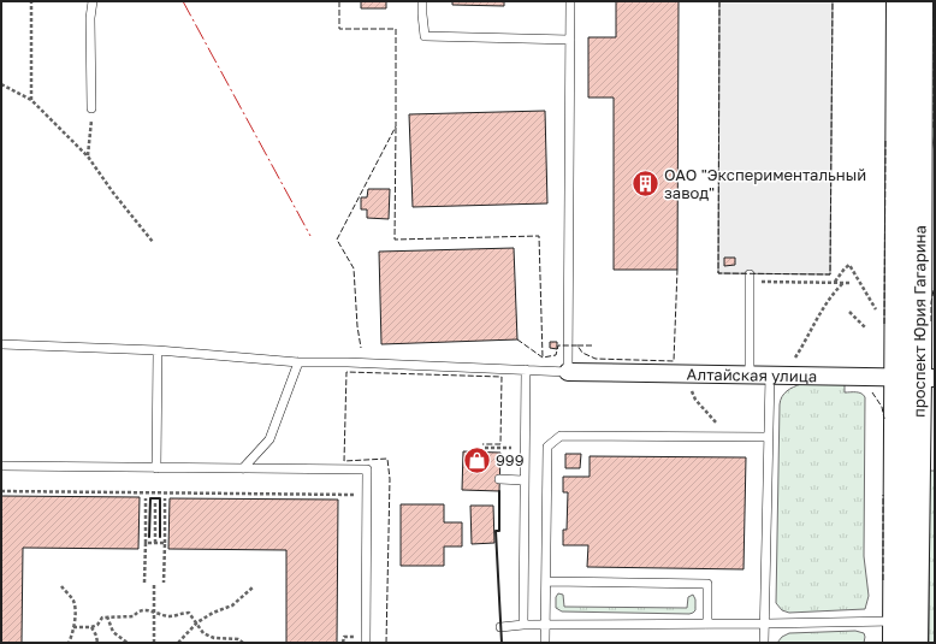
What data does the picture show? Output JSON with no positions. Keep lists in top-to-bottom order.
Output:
{
  "streets": {
    "main road": ["проспект Юрия Гагарина"],
    "street": ["Алтайская улица"]
  },
  "crossings": [
    ["проспект Юрия Гагарина", "Алтайская улица"]
  ],
  "places": {
    "building": ["ОАО \"Экспериментальный завод\""],
    "shop": ["999"]
  }
}
